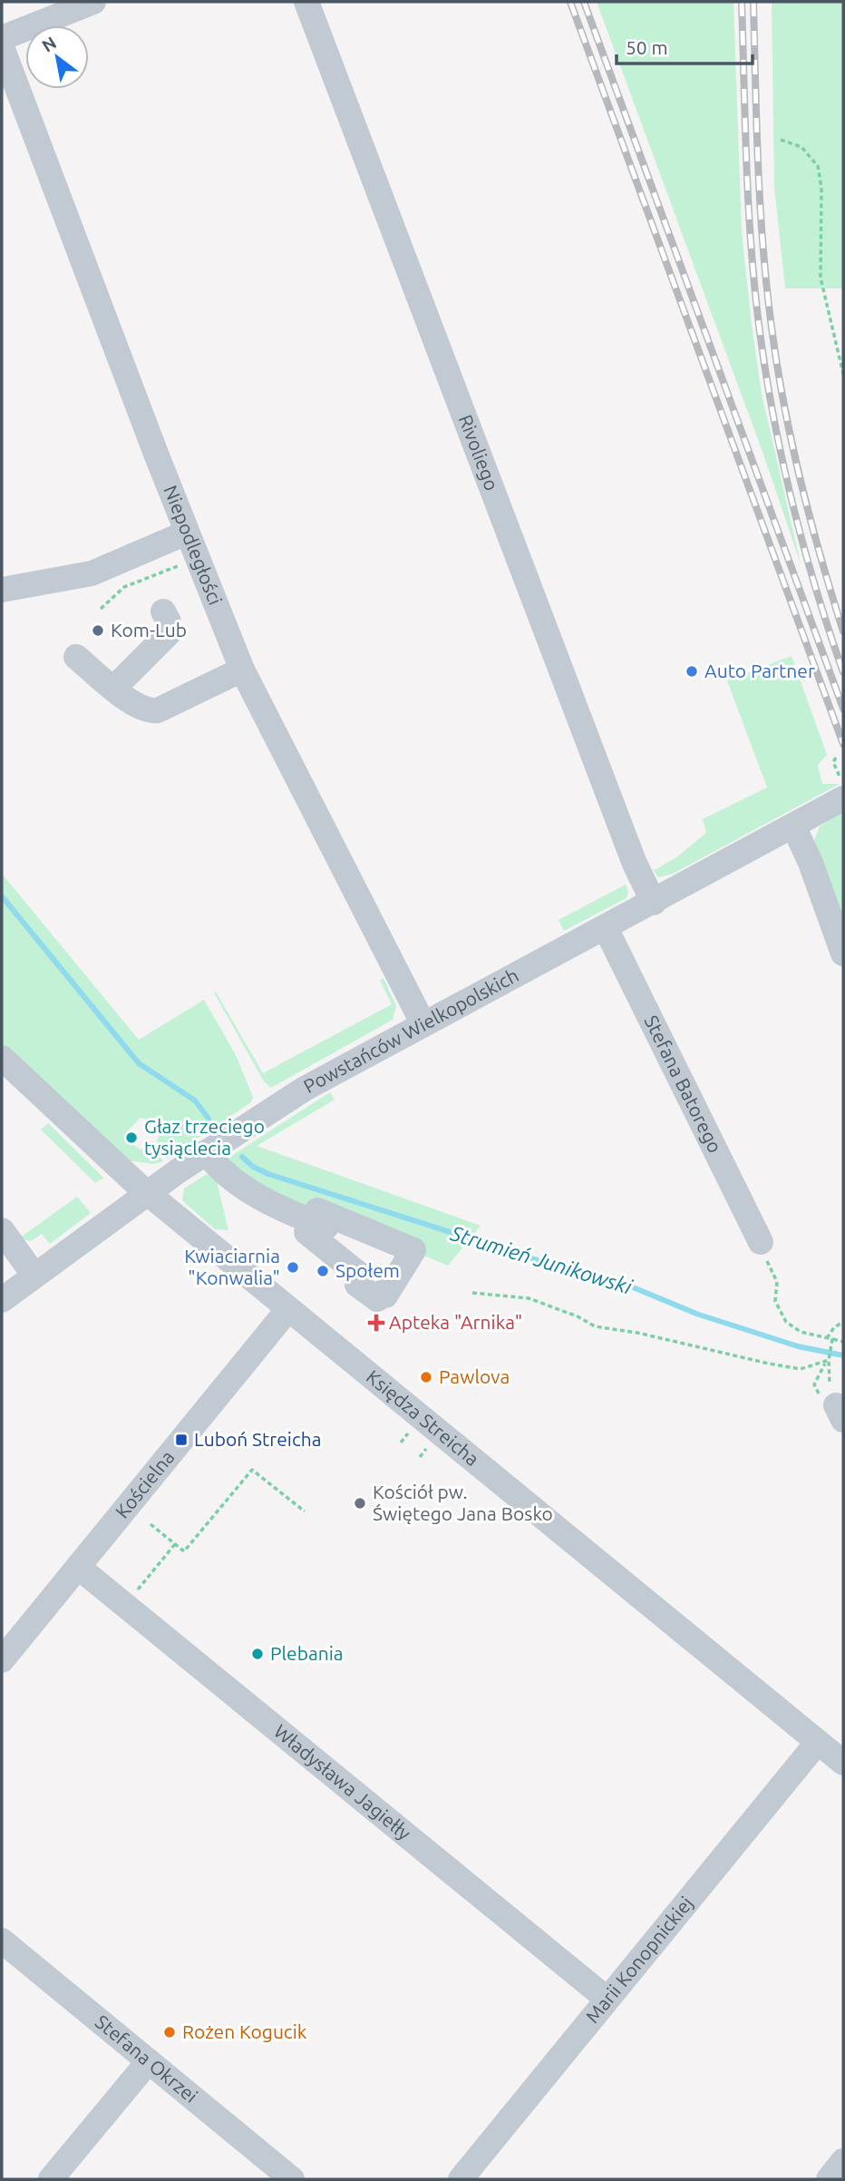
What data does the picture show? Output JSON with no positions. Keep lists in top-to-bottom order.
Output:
{
  "streets": {
    "street": [
      "Rivoliego",
      "Niepodległości",
      "Powstańców Wielkopolskich",
      "Stefana Batorego",
      "Księdza Streicha",
      "Kościelna",
      "Władysława Jagiełły",
      "Marii Konopnickiej",
      "Stefana Okrzei"
    ]
  },
  "crossings": [
    ["Rivoliego", "Powstańców Wielkopolskich"],
    ["Niepodległości", "Powstańców Wielkopolskich"],
    ["Powstańców Wielkopolskich", "Stefana Batorego"],
    ["Powstańców Wielkopolskich", "Księdza Streicha"],
    ["Księdza Streicha", "Kościelna"],
    ["Księdza Streicha", "Marii Konopnickiej"],
    ["Kościelna", "Władysława Jagiełły"],
    ["Władysława Jagiełły", "Marii Konopnickiej"]
  ],
  "water": ["Strumień Junikowski"],
  "places": {
    "other": [
      "Kom-Lub",
      "Auto Partner",
      "Głaz trzeciego tysiąclecia",
      "Kwiaciarnia \"Konwalia\"",
      "Społem",
      "Pawlova",
      "Kościół pw. Świętego Jana Bosko",
      "Plebania",
      "Rożen Kogucik"
    ],
    "health": ["Apteka \"Arnika\""],
    "transit": ["Luboń Streicha"]
  },
  "scale_bar": "50 m",
  "north": "top left"
}
